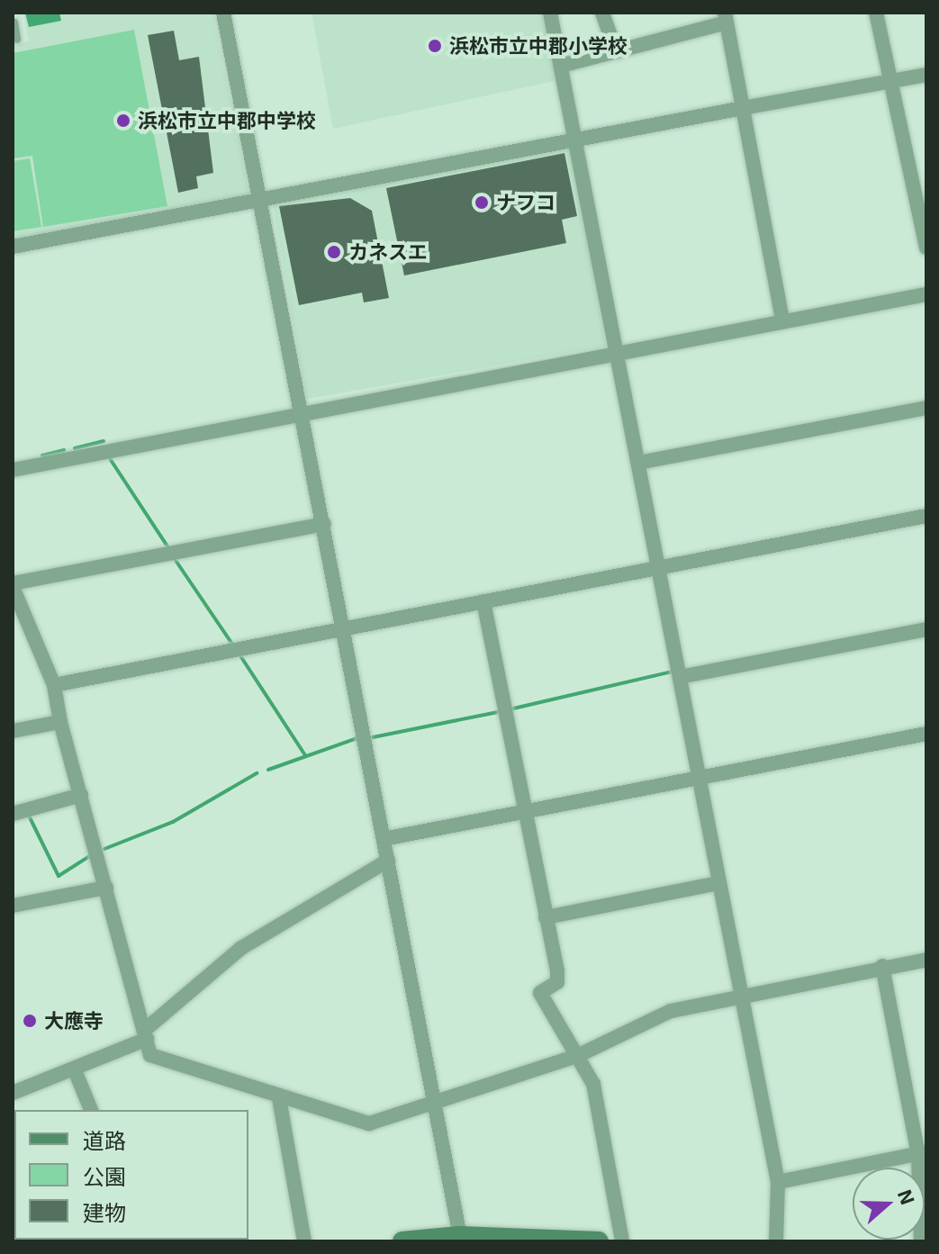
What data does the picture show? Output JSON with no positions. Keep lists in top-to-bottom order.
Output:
{
  "places": [
    "浜松市立中郡小学校",
    "浜松市立中郡中学校",
    "ナフコ",
    "カネスエ",
    "大應寺"
  ],
  "legend": ["道路", "公園", "建物"],
  "north": "right"
}
